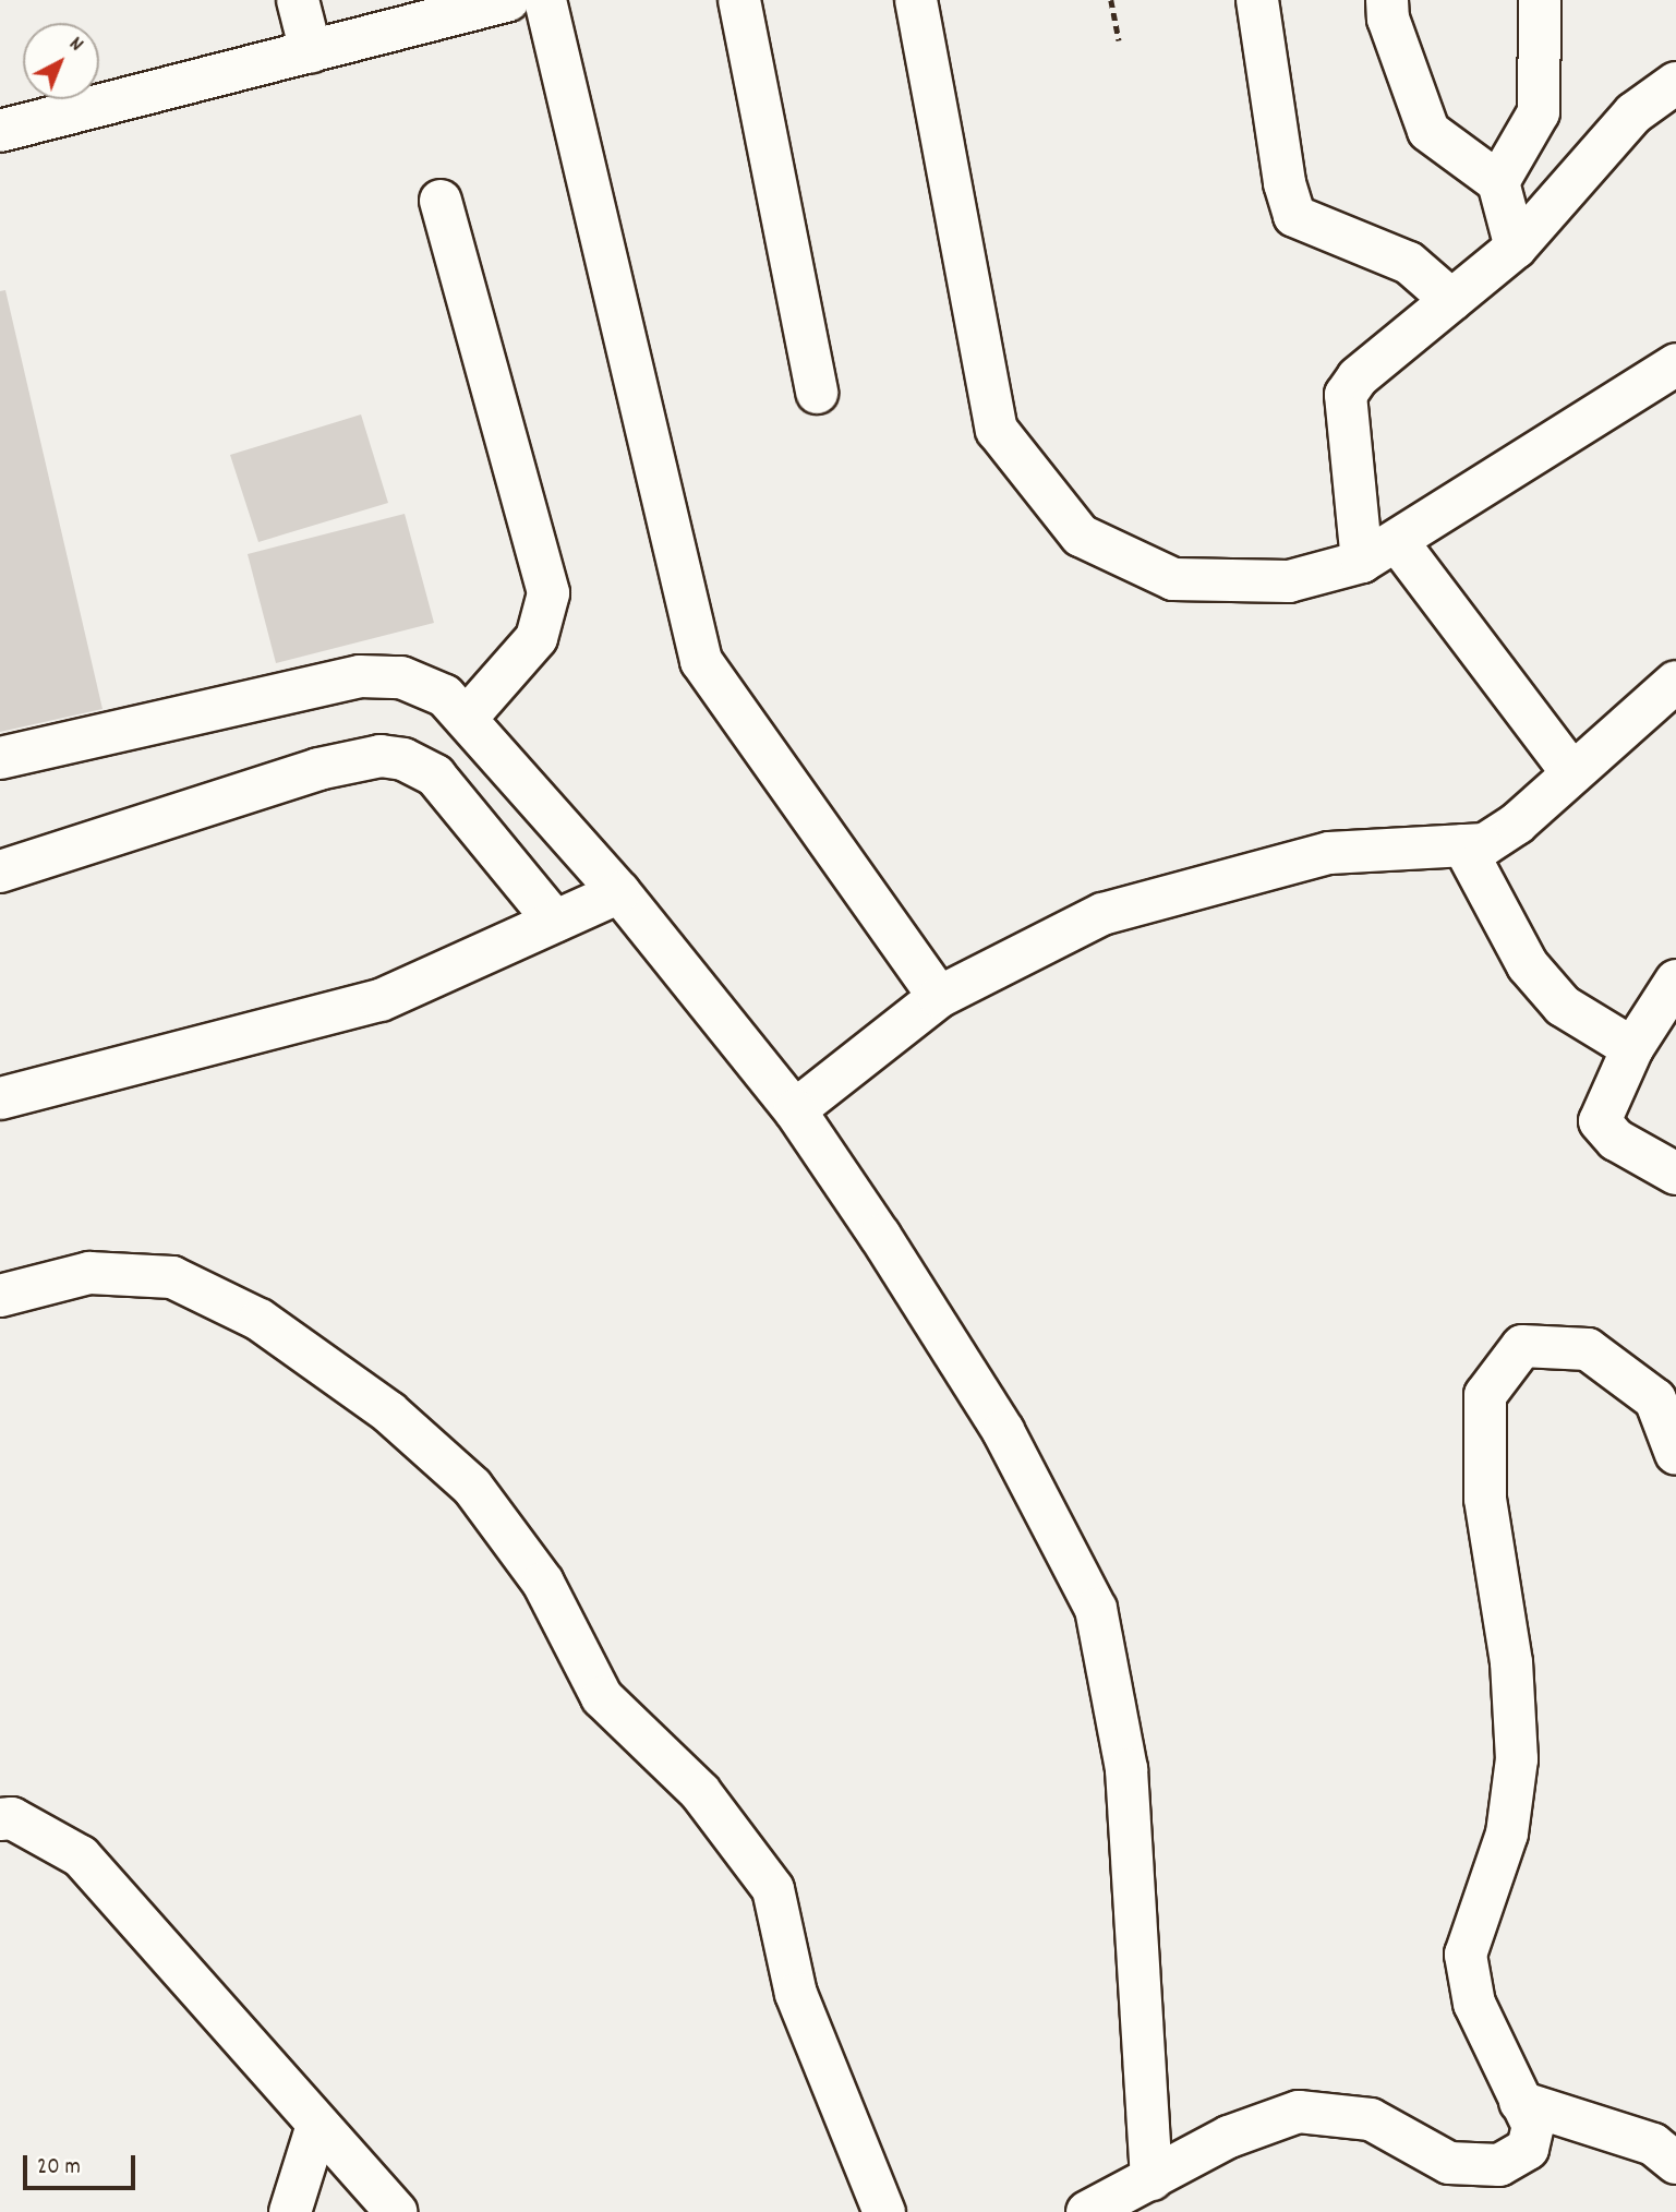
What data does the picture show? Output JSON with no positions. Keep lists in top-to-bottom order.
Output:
{
  "scale_bar": "20 m",
  "north": "top right"
}
